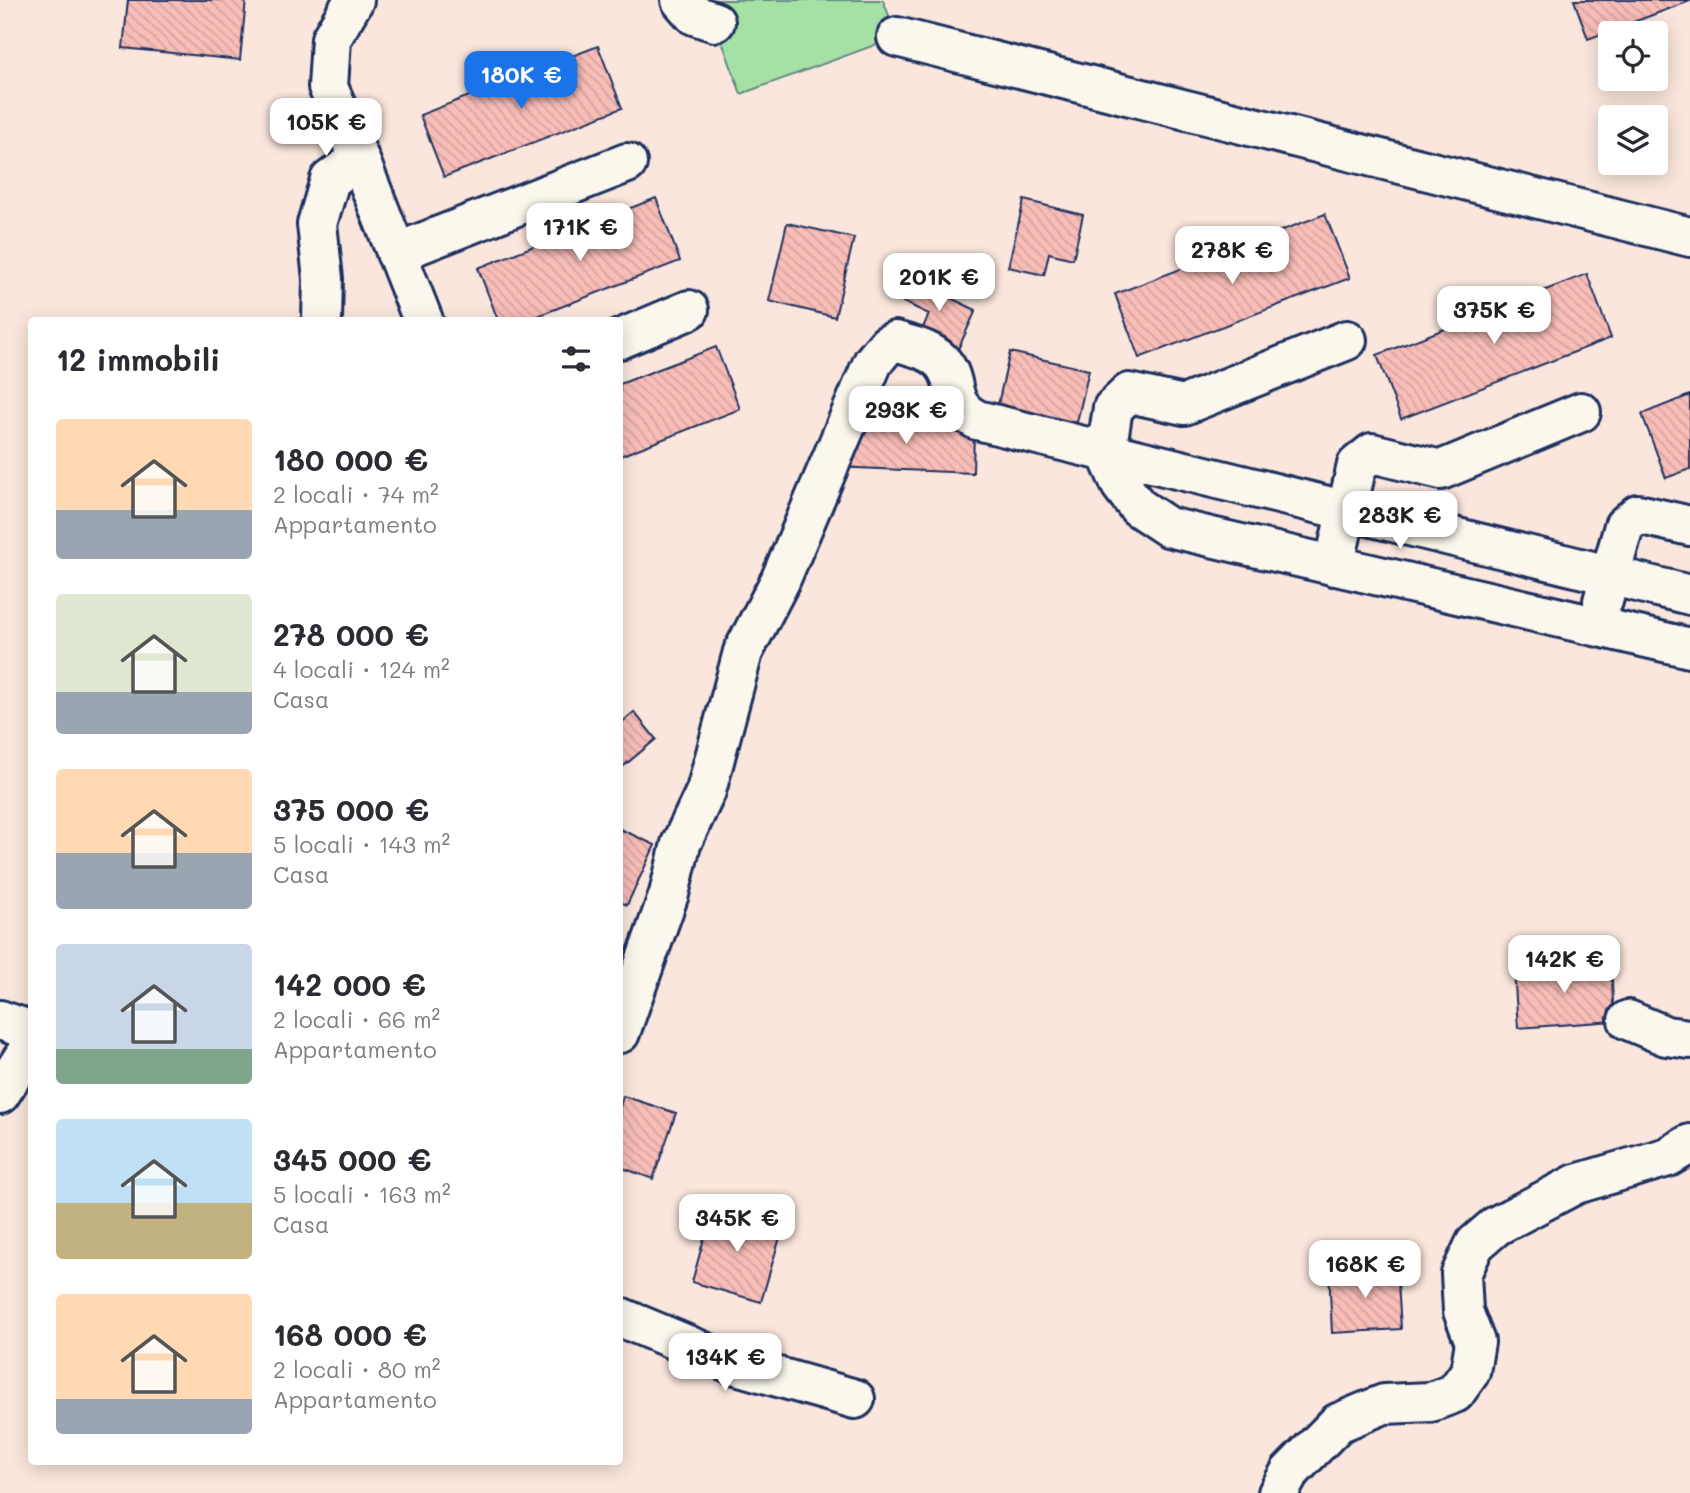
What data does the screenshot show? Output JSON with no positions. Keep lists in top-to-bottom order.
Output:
{
  "page": {
    "price": [
      "180K €",
      "105K €",
      "171K €",
      "278K €",
      "201K €",
      "375K €",
      "293K €",
      "283K €",
      "142K €",
      "345K €",
      "168K €",
      "134K €"
    ],
    "heading": "12 immobili",
    "list": [
      {
        "name": "180 000 €",
        "note": "2 locali · 74 m² · Appartamento"
      },
      {
        "name": "278 000 €",
        "note": "4 locali · 124 m² · Casa"
      },
      {
        "name": "375 000 €",
        "note": "5 locali · 143 m² · Casa"
      },
      {
        "name": "142 000 €",
        "note": "2 locali · 66 m² · Appartamento"
      },
      {
        "name": "345 000 €",
        "note": "5 locali · 163 m² · Casa"
      },
      {
        "name": "168 000 €",
        "note": "2 locali · 80 m² · Appartamento"
      }
    ]
  }
}
